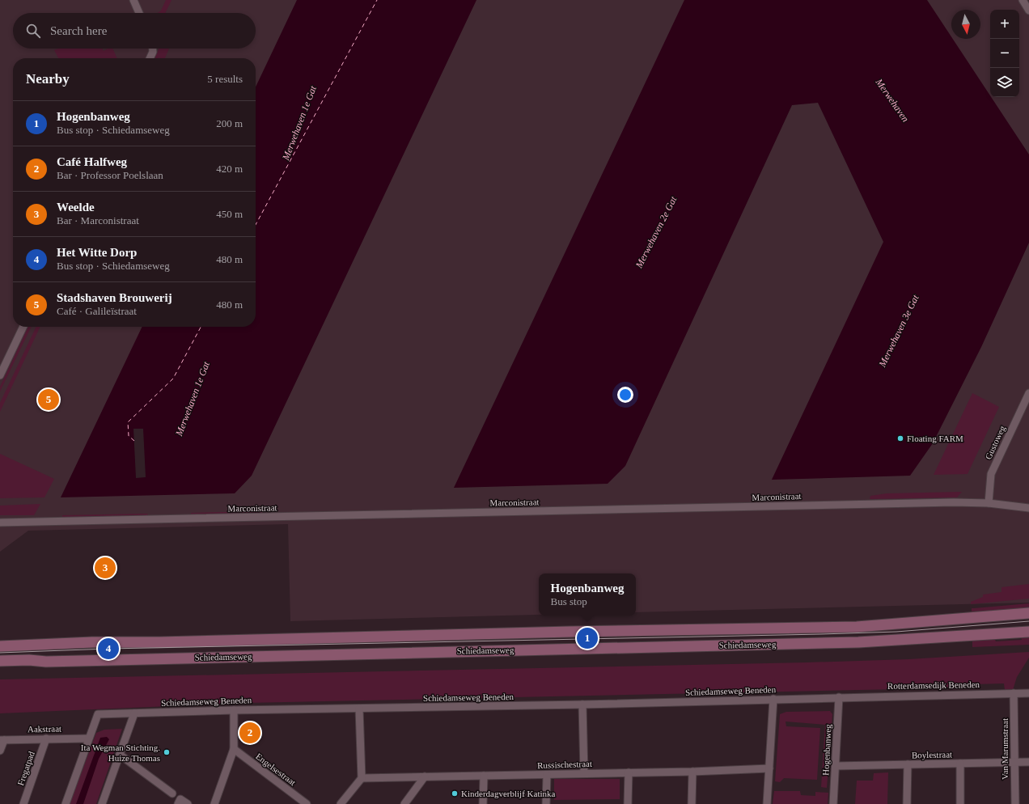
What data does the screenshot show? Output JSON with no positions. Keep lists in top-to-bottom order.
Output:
{
  "streets": {
    "main road": ["Schiedamseweg"],
    "street": [
      "Gustoweg",
      "Marconistraat",
      "Rotterdamsedijk Beneden",
      "Schiedamseweg Beneden",
      "Aakstraat",
      "Van Marumstraat",
      "Hogenbanweg",
      "Boylestraat",
      "Russischestraat",
      "Fregatpad",
      "Engelsestraat"
    ]
  },
  "crossings": [
    ["Gustoweg", "Marconistraat"],
    ["Rotterdamsedijk Beneden", "Schiedamseweg Beneden"],
    ["Rotterdamsedijk Beneden", "Van Marumstraat"],
    ["Rotterdamsedijk Beneden", "Hogenbanweg"],
    ["Schiedamseweg Beneden", "Aakstraat"],
    ["Schiedamseweg Beneden", "Hogenbanweg"],
    ["Aakstraat", "Fregatpad"],
    ["Van Marumstraat", "Boylestraat"],
    ["Hogenbanweg", "Boylestraat"]
  ],
  "water": [
    "Merwehaven",
    "Merwehaven 1e Gat",
    "Merwehaven 2e Gat",
    "Merwehaven 3e Gat"
  ],
  "places": ["Floating FARM", "Ita Wegman Stichting. Huize Thomas", "Kinderdagverblijf Katinka"],
  "north": "bottom",
  "page": {
    "map_buttons": ["+", "−"],
    "search": "Search here",
    "heading": ["Nearby", "5 results"],
    "list": [
      {
        "mark": "1",
        "name": "Hogenbanweg",
        "note": "Bus stop · Schiedamseweg",
        "value": "200 m"
      },
      {
        "mark": "2",
        "name": "Café Halfweg",
        "note": "Bar · Professor Poelslaan",
        "value": "420 m"
      },
      {
        "mark": "3",
        "name": "Weelde",
        "note": "Bar · Marconistraat",
        "value": "450 m"
      },
      {
        "mark": "4",
        "name": "Het Witte Dorp",
        "note": "Bus stop · Schiedamseweg",
        "value": "480 m"
      },
      {
        "mark": "5",
        "name": "Stadshaven Brouwerij",
        "note": "Café · Galileïstraat",
        "value": "480 m"
      }
    ],
    "pins": [
      "5",
      "3",
      "1",
      "4",
      "2"
    ],
    "popup": ["Hogenbanweg", "Bus stop"]
  }
}
